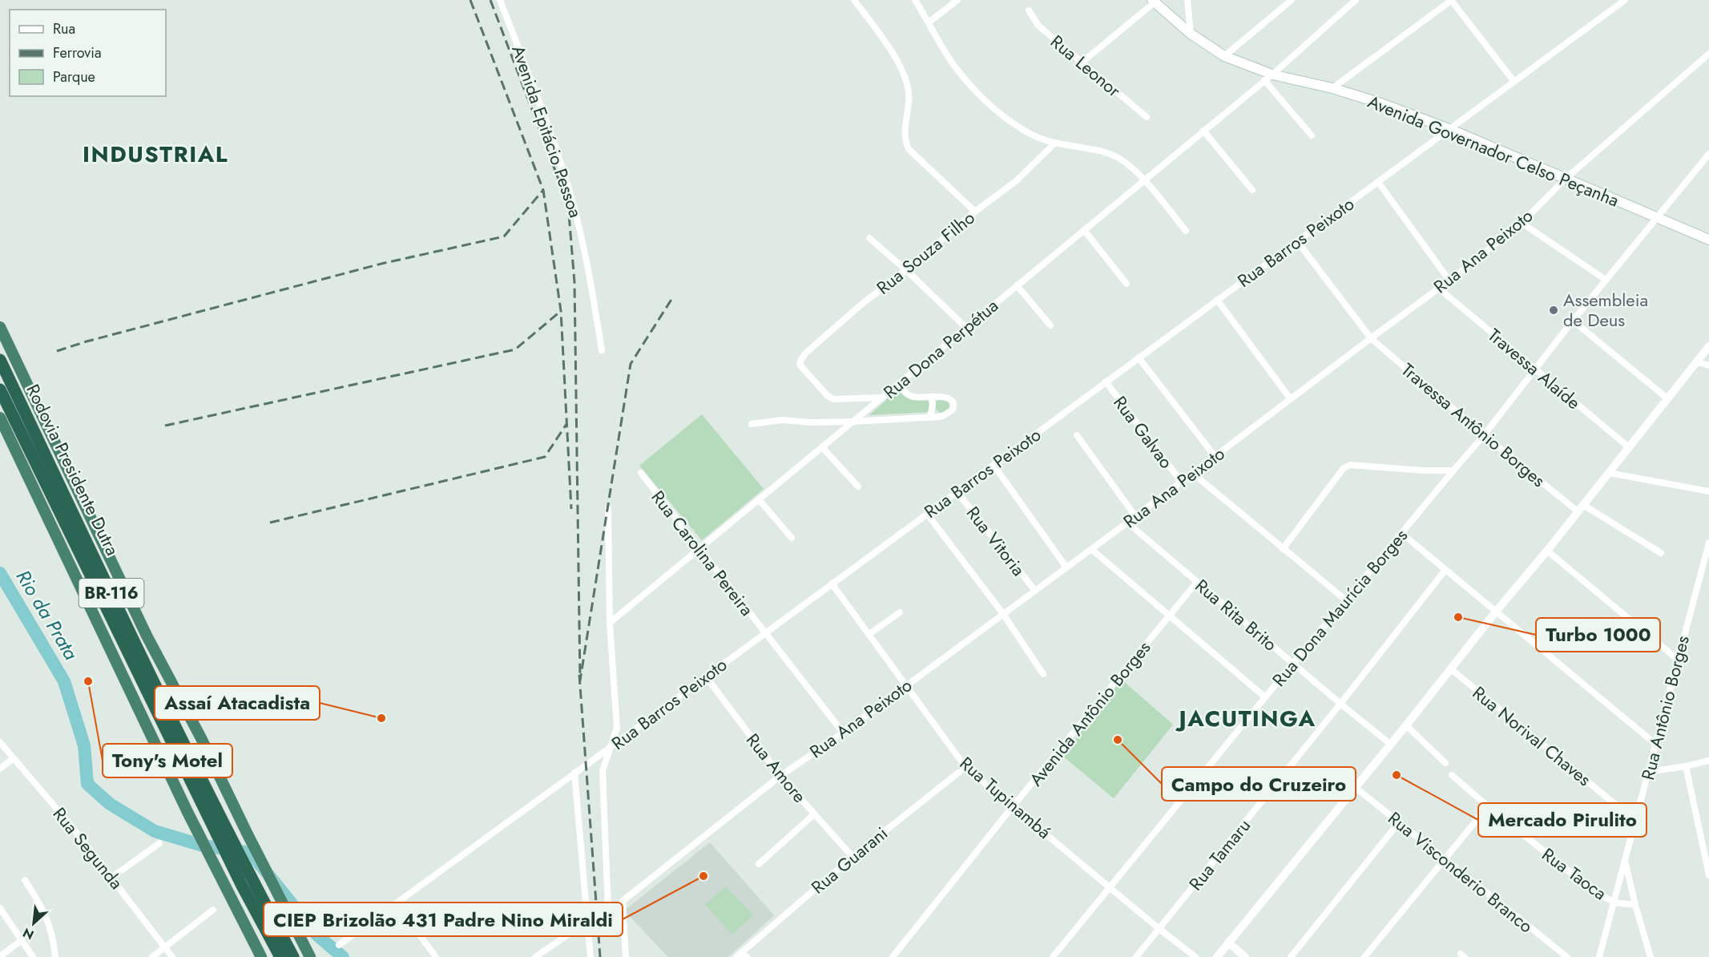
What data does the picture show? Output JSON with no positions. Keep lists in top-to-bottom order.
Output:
{
  "streets": {
    "highway": ["Rodovia Presidente Dutra", "BR-116"],
    "main road": ["Avenida Governador Celso Peçanha"],
    "street": [
      "Rua Leonor",
      "Avenida Epitácio Pessoa",
      "Rua Barros Peixoto",
      "Rua Ana Peixoto",
      "Rua Souza Filho",
      "Rua Dona Perpétua",
      "Travessa Alaíde",
      "Travessa Antônio Borges",
      "Rua Galvao",
      "Rua Vitoria",
      "Rua Carolina Pereira",
      "Rua Dona Maurícia Borges",
      "Rua Rita Brito",
      "Rua Antônio Borges",
      "Avenida Antônio Borges",
      "Rua Norival Chaves",
      "Rua Amore",
      "Rua Tupinambá",
      "Rua Segunda",
      "Rua Tamaru",
      "Rua Guarani",
      "Rua Visconderio Branco",
      "Rua Taoca"
    ]
  },
  "crossings": [
    ["Avenida Governador Celso Peçanha", "Rua Barros Peixoto"],
    ["Avenida Governador Celso Peçanha", "Rua Ana Peixoto"],
    ["Avenida Governador Celso Peçanha", "Rua Dona Perpétua"],
    ["Avenida Governador Celso Peçanha", "Rua Dona Maurícia Borges"],
    ["Rua Barros Peixoto", "Travessa Antônio Borges"],
    ["Rua Barros Peixoto", "Rua Galvao"],
    ["Rua Barros Peixoto", "Rua Vitoria"],
    ["Rua Barros Peixoto", "Rua Carolina Pereira"],
    ["Rua Barros Peixoto", "Rua Amore"],
    ["Rua Barros Peixoto", "Rua Tupinambá"],
    ["Rua Ana Peixoto", "Travessa Alaíde"],
    ["Rua Ana Peixoto", "Travessa Antônio Borges"],
    ["Rua Ana Peixoto", "Rua Galvao"],
    ["Rua Ana Peixoto", "Rua Vitoria"],
    ["Rua Ana Peixoto", "Rua Carolina Pereira"],
    ["Rua Ana Peixoto", "Rua Rita Brito"],
    ["Rua Ana Peixoto", "Rua Amore"],
    ["Rua Ana Peixoto", "Rua Tupinambá"],
    ["Rua Souza Filho", "Rua Dona Perpétua"],
    ["Rua Dona Perpétua", "Rua Carolina Pereira"],
    ["Travessa Alaíde", "Rua Dona Maurícia Borges"],
    ["Travessa Antônio Borges", "Rua Dona Maurícia Borges"],
    ["Rua Dona Maurícia Borges", "Rua Rita Brito"],
    ["Rua Dona Maurícia Borges", "Rua Tupinambá"],
    ["Rua Rita Brito", "Avenida Antônio Borges"],
    ["Rua Rita Brito", "Rua Tamaru"],
    ["Rua Antônio Borges", "Rua Norival Chaves"],
    ["Rua Antônio Borges", "Rua Taoca"],
    ["Avenida Antônio Borges", "Rua Tupinambá"],
    ["Rua Amore", "Rua Guarani"],
    ["Rua Tupinambá", "Rua Tamaru"],
    ["Rua Tupinambá", "Rua Guarani"]
  ],
  "districts": ["INDUSTRIAL", "JACUTINGA"],
  "water": ["Rio da Prata"],
  "places": [
    "Assembleia de Deus",
    "Turbo 1000",
    "Tony's Motel",
    "Assaí Atacadista",
    "Campo do Cruzeiro",
    "Mercado Pirulito",
    "CIEP Brizolão 431 Padre Nino Miraldi"
  ],
  "legend": ["Rua", "Ferrovia", "Parque"],
  "north": "bottom left"
}
